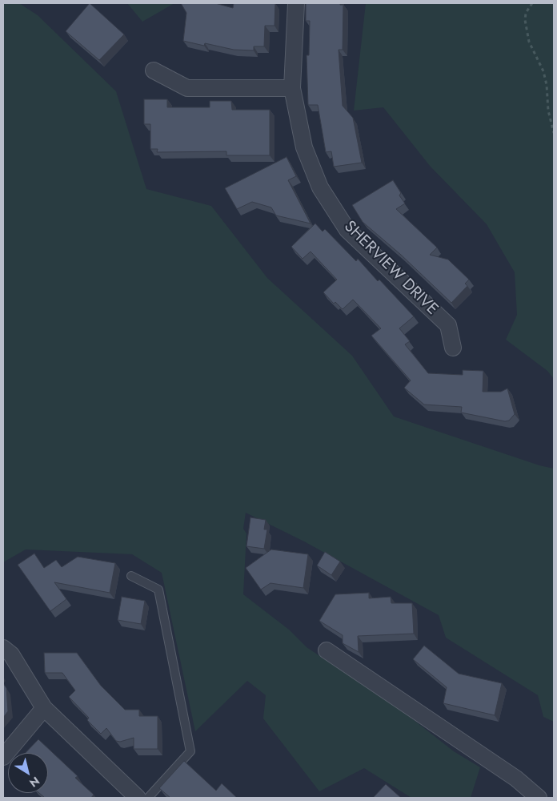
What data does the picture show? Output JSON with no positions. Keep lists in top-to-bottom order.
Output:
{
  "streets": {
    "street": ["SHERVIEW DRIVE"]
  },
  "north": "bottom right"
}
